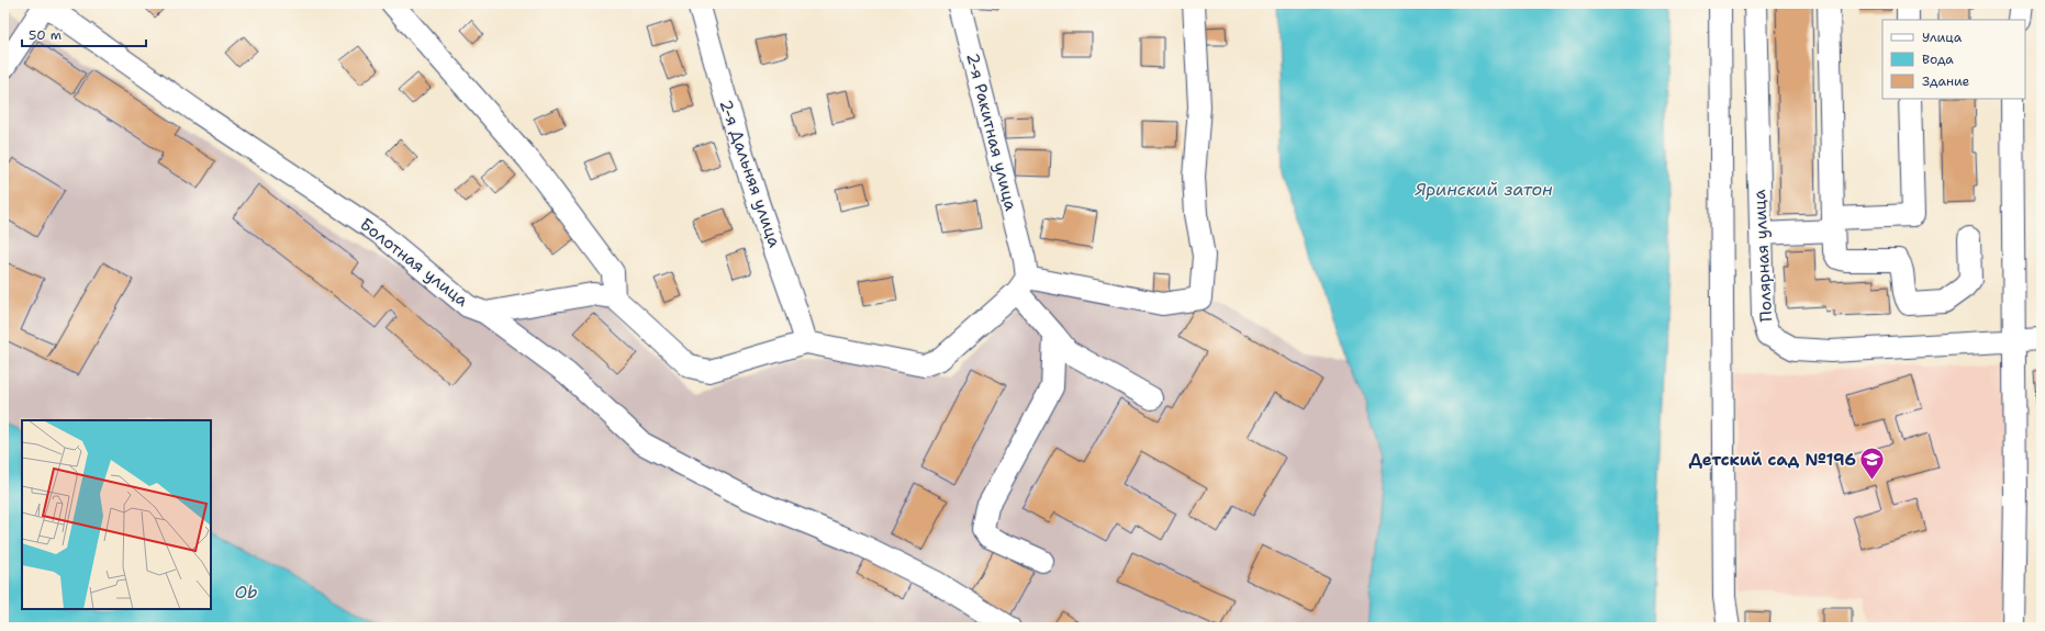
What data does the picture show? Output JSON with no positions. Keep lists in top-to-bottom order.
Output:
{
  "streets": {
    "street": [
      "2-я Ракитная улица",
      "2-я Дальняя улица",
      "Полярная улица",
      "Болотная улица"
    ]
  },
  "water": ["Яринский затон", "Ob"],
  "places": {
    "school or university": ["Детский сад №196"]
  },
  "legend": ["Улица", "Вода", "Здание"],
  "scale_bar": "50 m"
}
